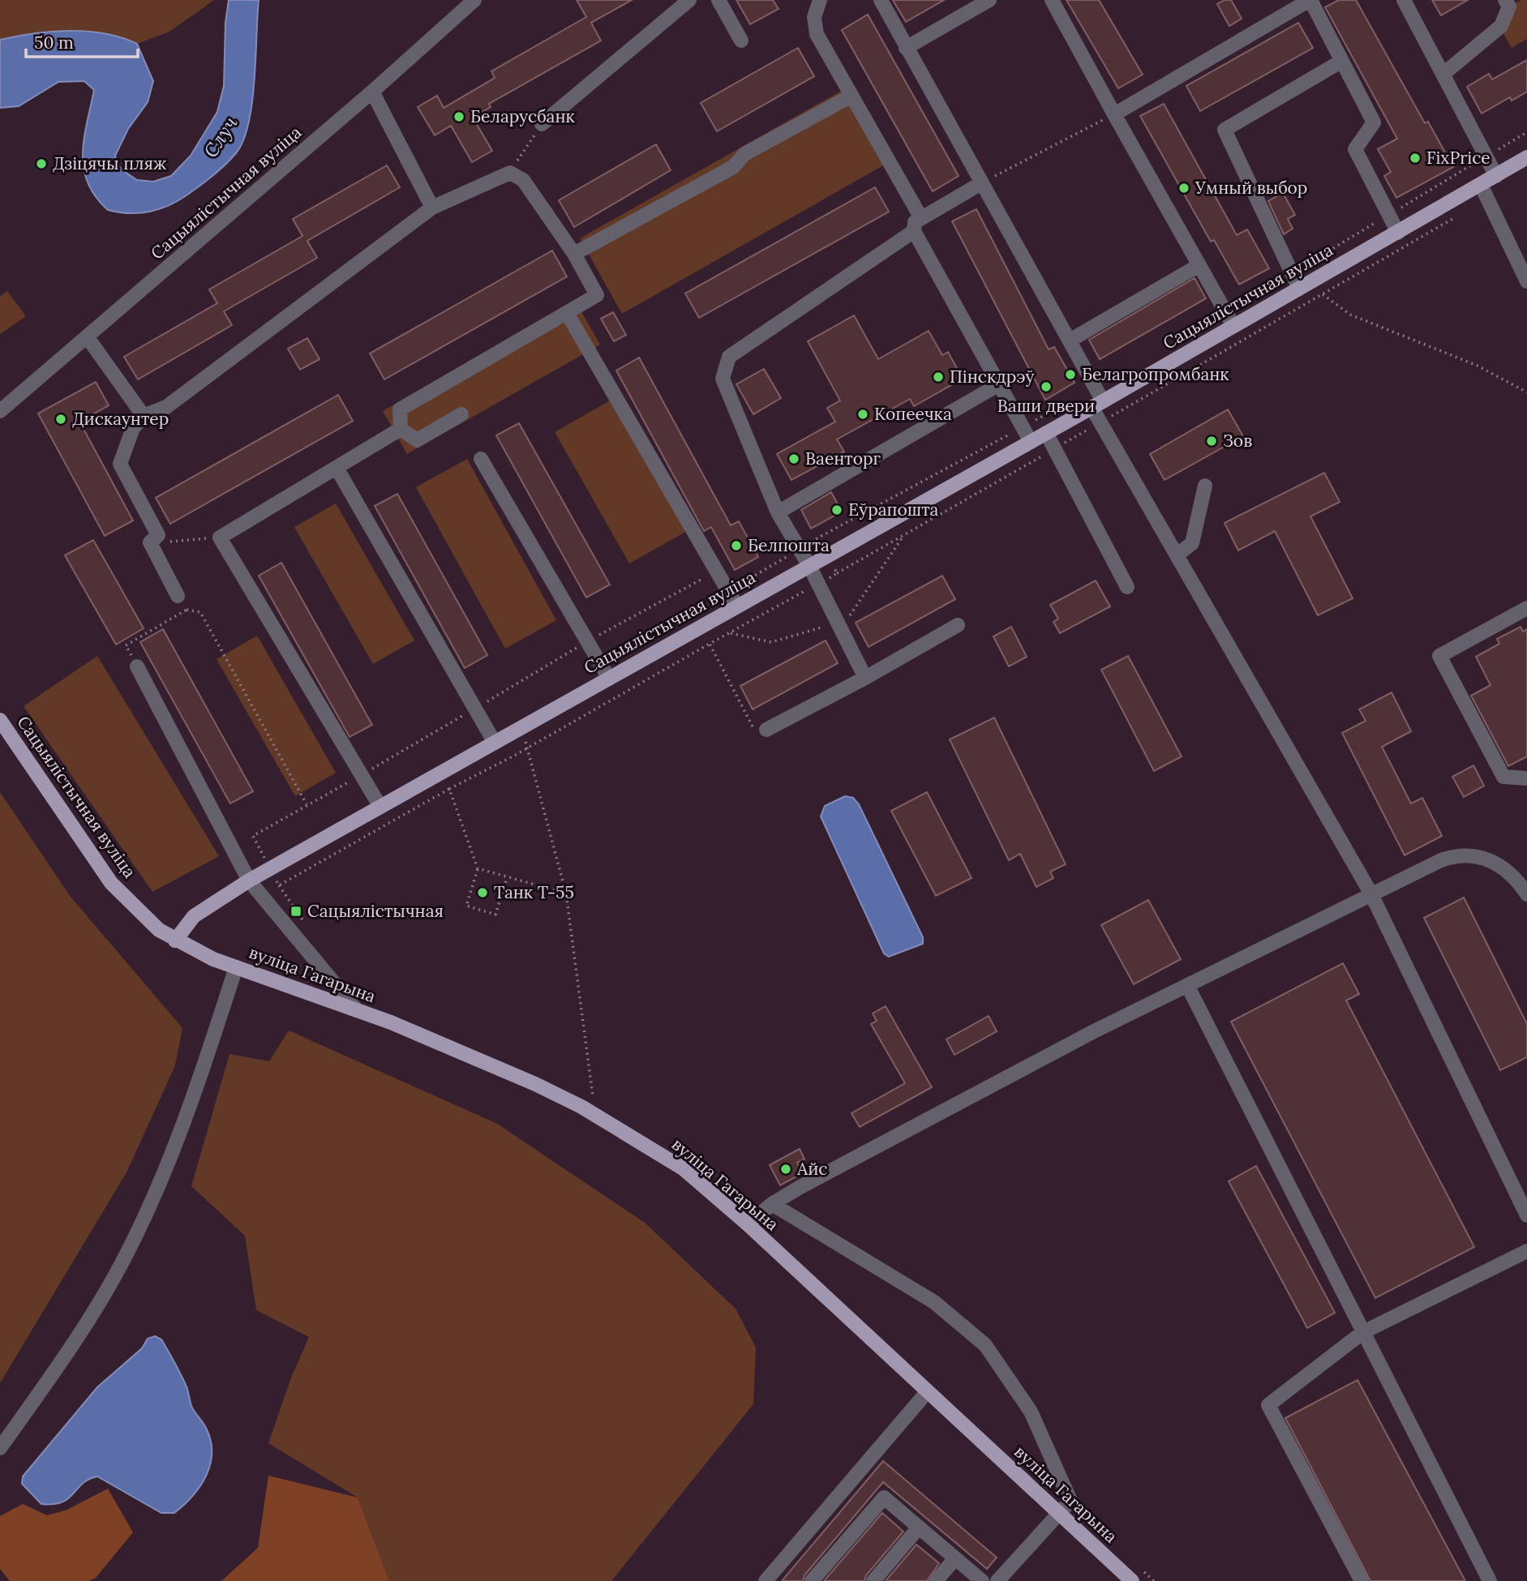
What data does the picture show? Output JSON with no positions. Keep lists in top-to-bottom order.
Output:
{
  "streets": {
    "main road": ["Сацыялістычная вуліца", "вуліца Гагарына"]
  },
  "crossings": [
    ["Сацыялістычная вуліца", "вуліца Гагарына"]
  ],
  "water": ["Случ"],
  "places": {
    "other": [
      "Беларусбанк",
      "FixPrice",
      "Дзіцячы пляж",
      "Умный выбор",
      "Белагропромбанк",
      "Пінскдрэў",
      "Ваши двери",
      "Копеечка",
      "Дискаунтер",
      "Зов",
      "Ваенторг",
      "Еўрапошта",
      "Белпошта",
      "Танк Т-55",
      "Айс"
    ],
    "transit": ["Сацыялістычная"]
  },
  "scale_bar": "50 m"
}
